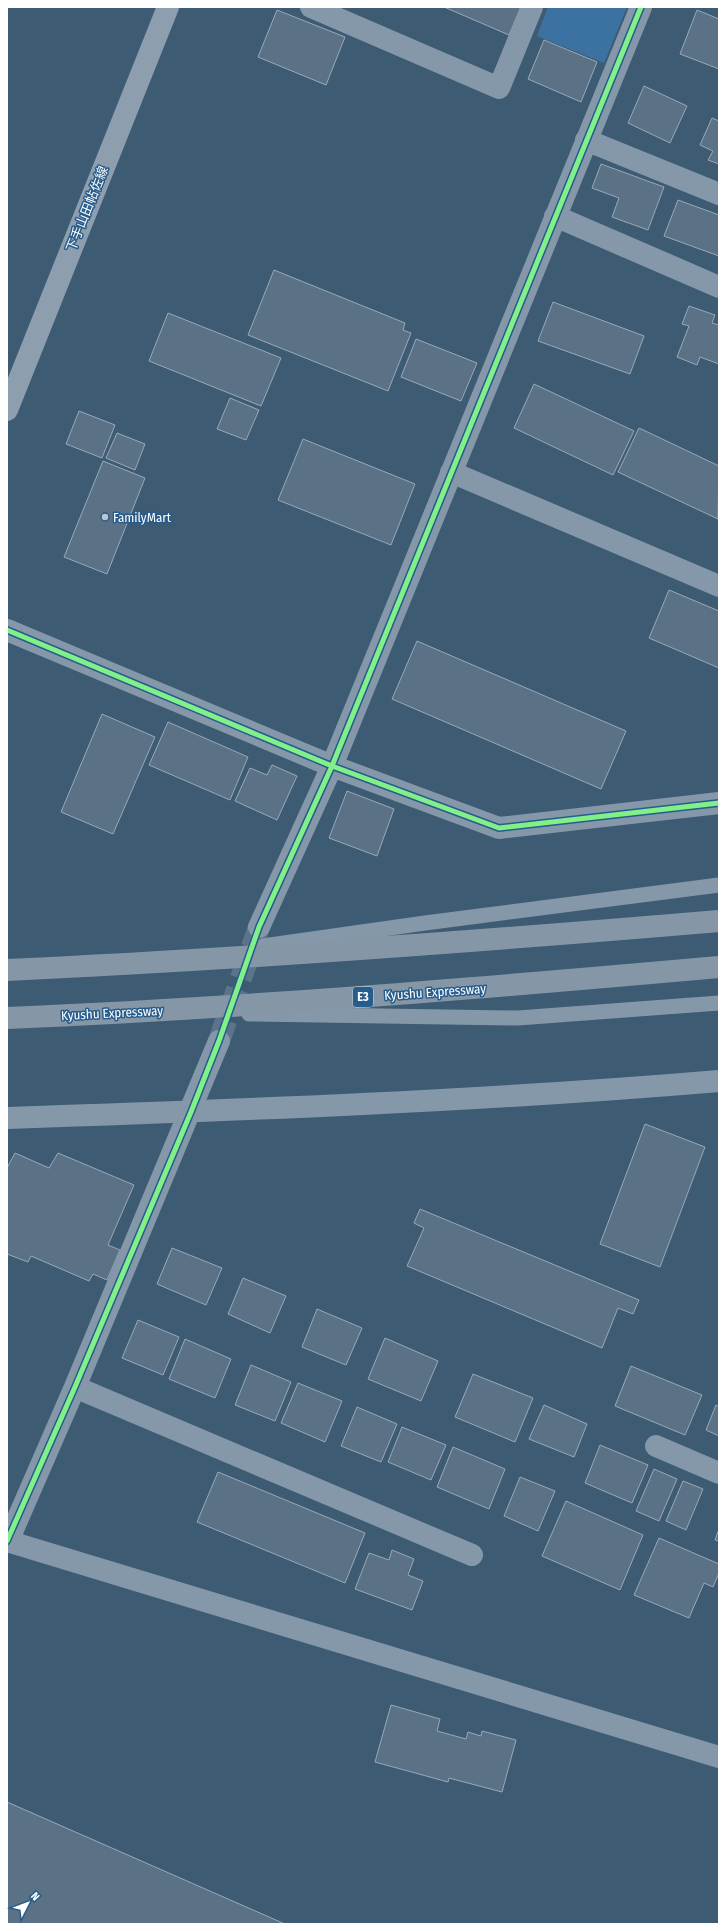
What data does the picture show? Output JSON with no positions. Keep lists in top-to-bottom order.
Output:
{
  "streets": {
    "highway": ["Kyushu Expressway", "E3"],
    "main road": ["下手山田帖佐線"]
  },
  "places": ["FamilyMart"],
  "north": "top right"
}
